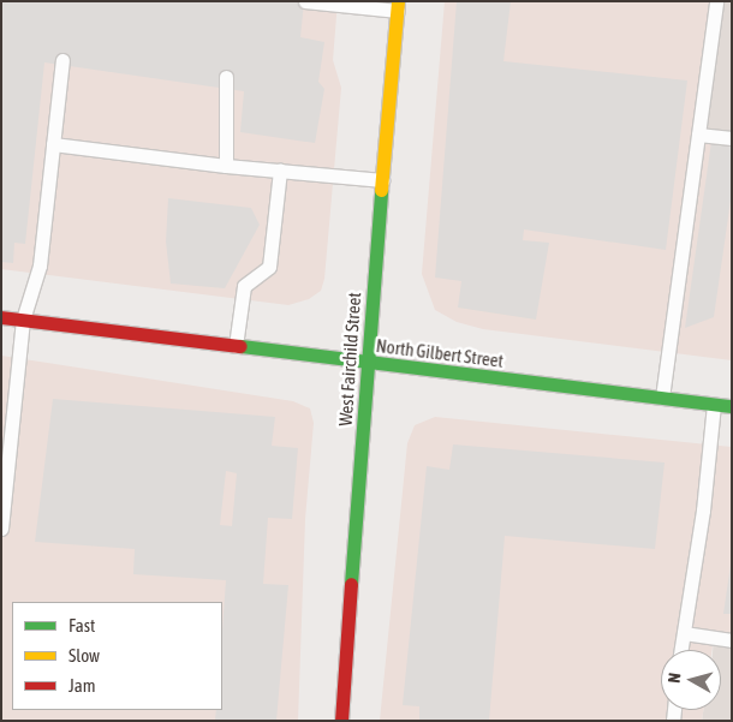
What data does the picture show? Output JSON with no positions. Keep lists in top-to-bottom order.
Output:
{
  "streets": {
    "street": ["North Gilbert Street", "West Fairchild Street"]
  },
  "crossings": [
    ["North Gilbert Street", "West Fairchild Street"]
  ],
  "legend": ["Fast", "Slow", "Jam"],
  "north": "left"
}
